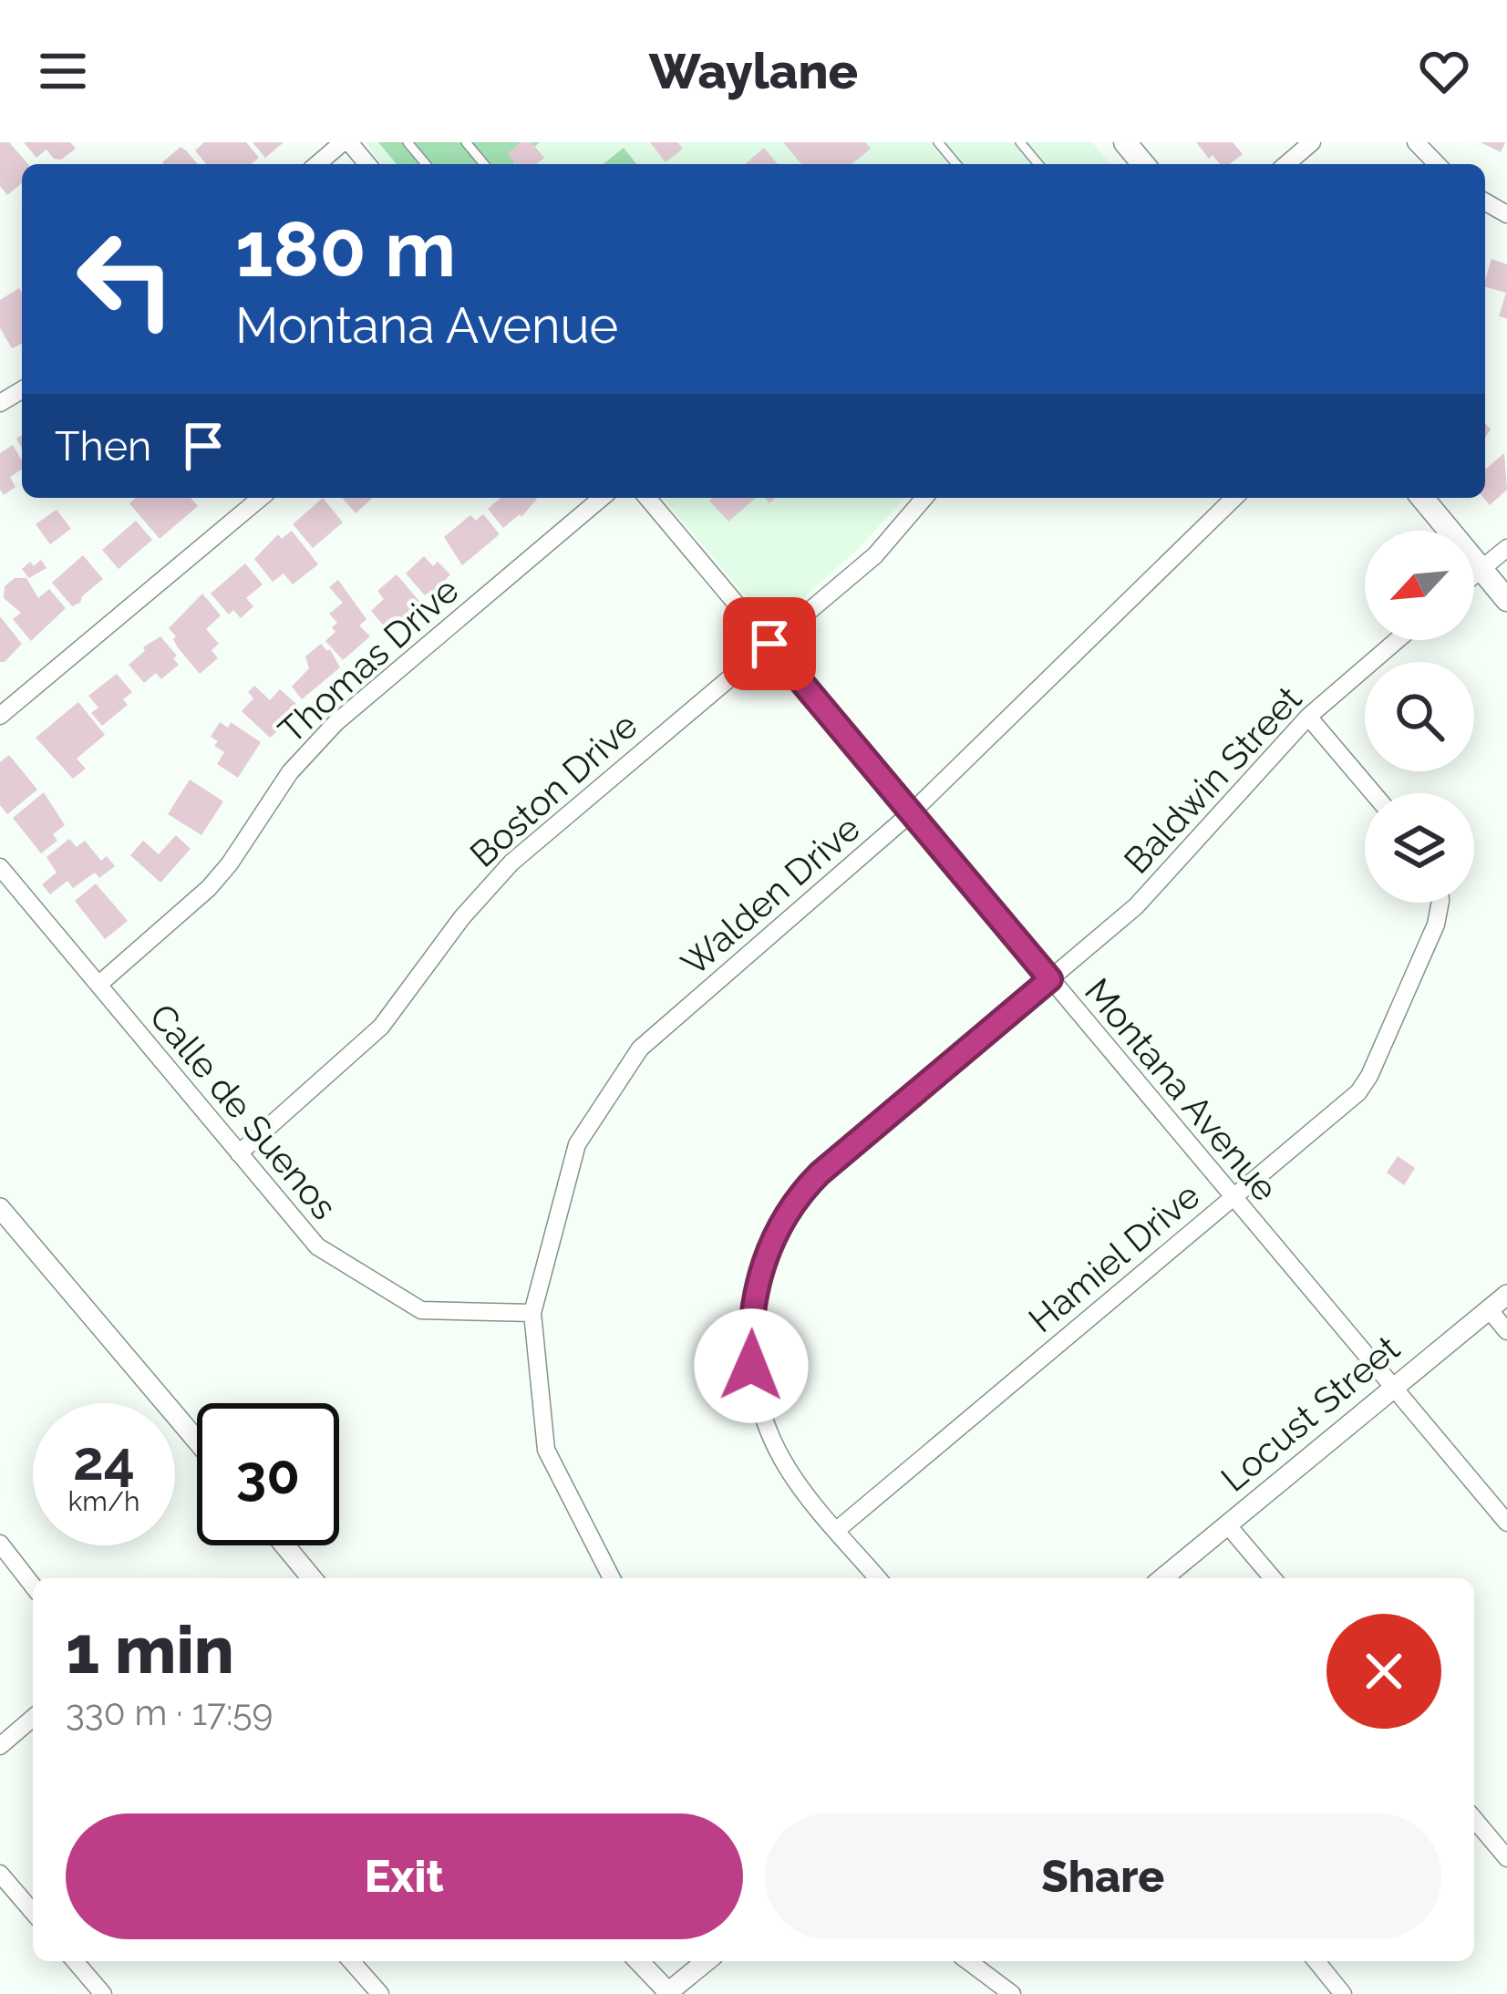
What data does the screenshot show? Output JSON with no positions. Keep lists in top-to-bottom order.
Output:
{
  "streets": {
    "street": [
      "Thomas Drive",
      "Baldwin Street",
      "Boston Drive",
      "Walden Drive",
      "Montana Avenue",
      "Calle de Suenos",
      "Hamiel Drive",
      "Locust Street"
    ]
  },
  "crossings": [
    ["Thomas Drive", "Calle de Suenos"],
    ["Baldwin Street", "Montana Avenue"],
    ["Baldwin Street", "Hamiel Drive"],
    ["Boston Drive", "Montana Avenue"],
    ["Boston Drive", "Calle de Suenos"],
    ["Walden Drive", "Montana Avenue"],
    ["Walden Drive", "Calle de Suenos"],
    ["Montana Avenue", "Hamiel Drive"],
    ["Montana Avenue", "Locust Street"]
  ],
  "north": "bottom left",
  "page": {
    "header": "Waylane",
    "turn": ["180 m", "Montana Avenue"],
    "then": "Then",
    "speed": "24 km/h",
    "limit": "30",
    "heading": ["1 min", "330 m · 17:59"],
    "buttons": ["Exit", "Share"]
  }
}
